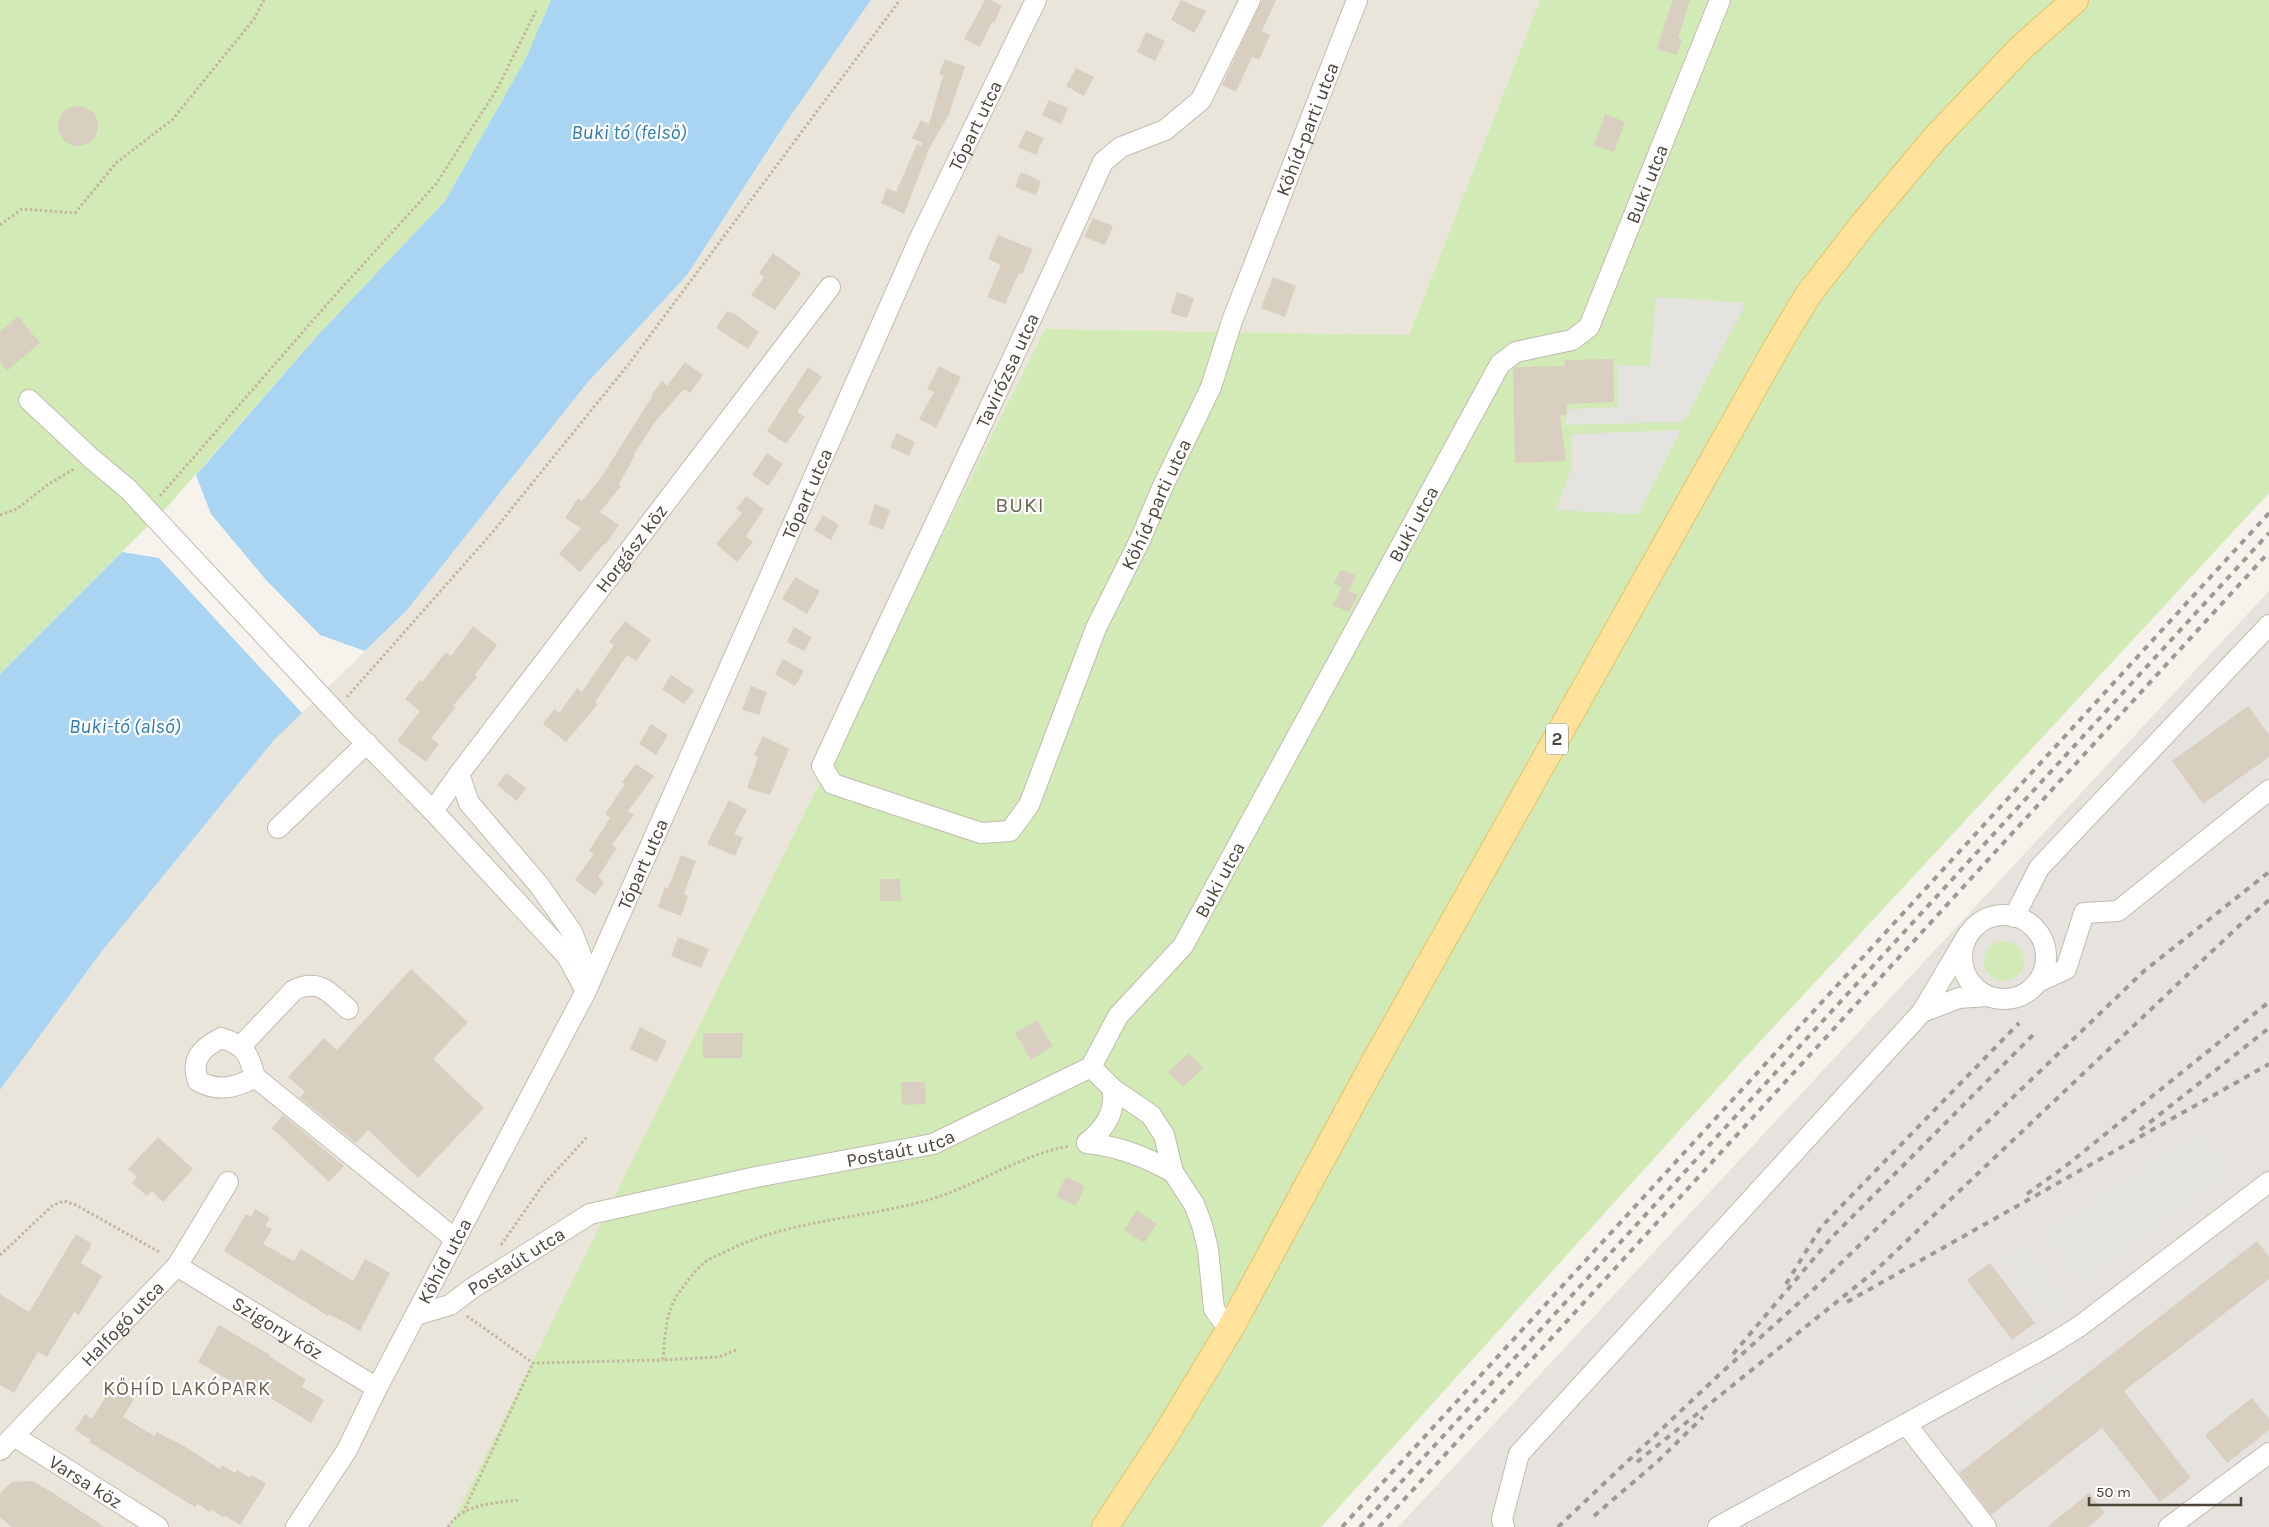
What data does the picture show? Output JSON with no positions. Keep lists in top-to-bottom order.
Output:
{
  "streets": {
    "main road": ["2"],
    "street": [
      "Tópart utca",
      "Kőhíd-parti utca",
      "Buki utca",
      "Tavirózsa utca",
      "Horgász köz",
      "Postaút utca",
      "Kőhíd utca",
      "Halfogó utca",
      "Szigony köz",
      "Varsa köz"
    ]
  },
  "crossings": [
    ["Tópart utca", "Kőhíd utca"],
    ["Kőhíd-parti utca", "Tavirózsa utca"],
    ["Buki utca", "Postaút utca"],
    ["Postaút utca", "Kőhíd utca"],
    ["Kőhíd utca", "Szigony köz"],
    ["Halfogó utca", "Szigony köz"],
    ["Halfogó utca", "Varsa köz"]
  ],
  "districts": ["BUKI", "KŐHÍD LAKÓPARK"],
  "water": ["Buki tó (felső)", "Buki-tó (alsó)"],
  "scale_bar": "50 m"
}
